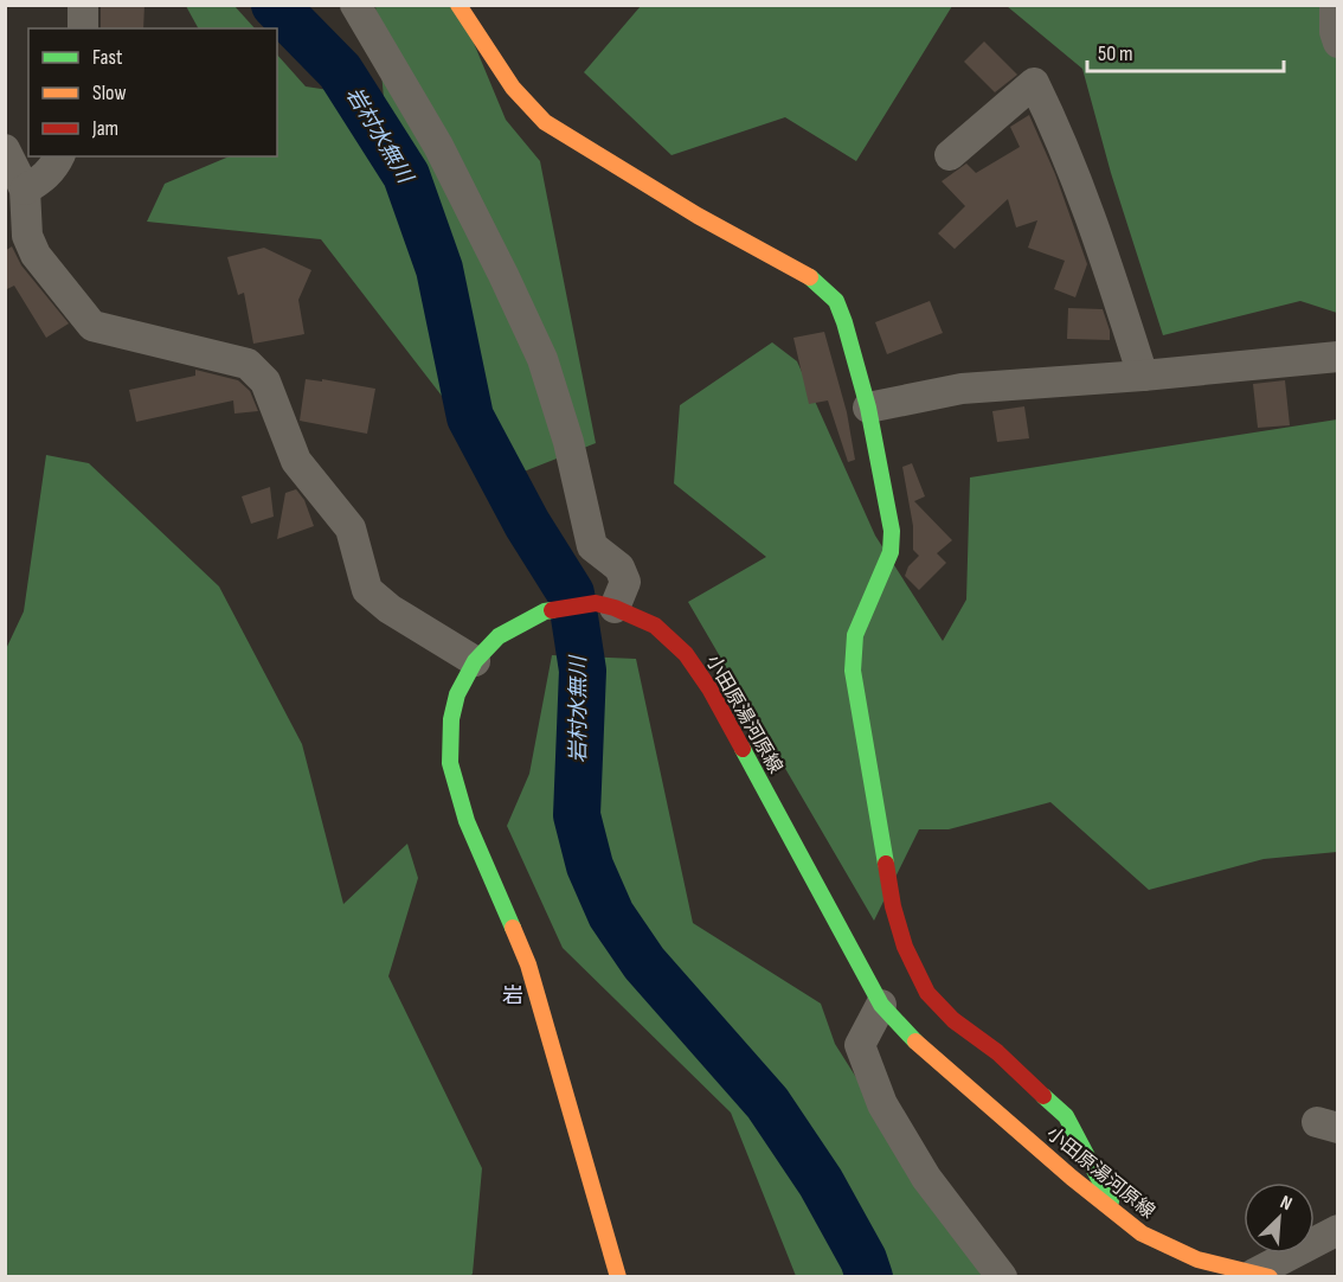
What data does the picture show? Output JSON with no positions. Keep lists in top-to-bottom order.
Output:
{
  "streets": {
    "main road": ["小田原湯河原線"]
  },
  "districts": ["岩"],
  "water": ["岩村水無川"],
  "legend": ["Fast", "Slow", "Jam"],
  "scale_bar": "50 m",
  "north": "top right"
}
